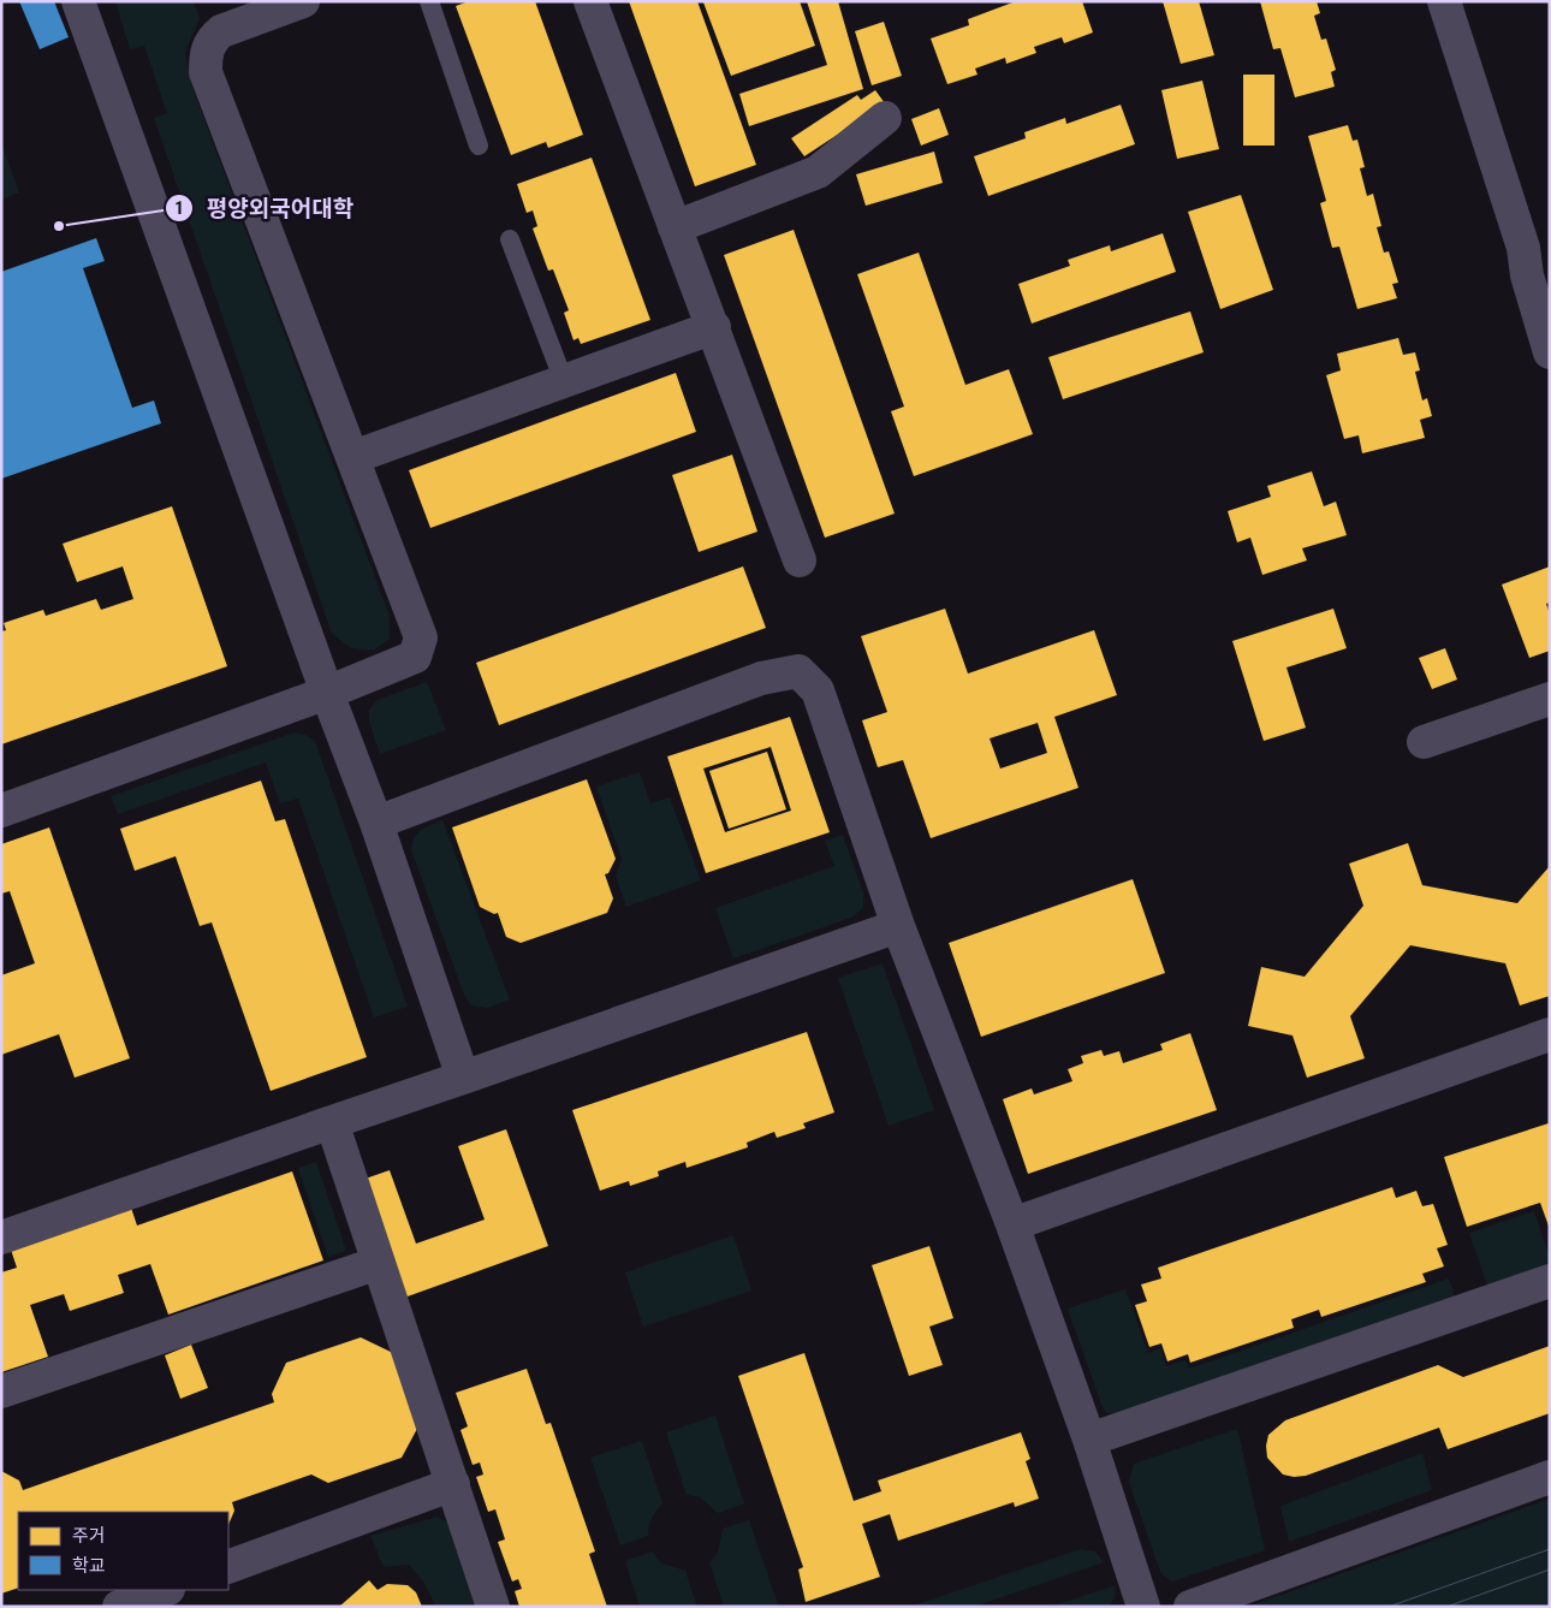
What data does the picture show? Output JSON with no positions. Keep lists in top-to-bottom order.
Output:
{
  "places": ["평양외국어대학"],
  "legend": ["주거", "학교"]
}
